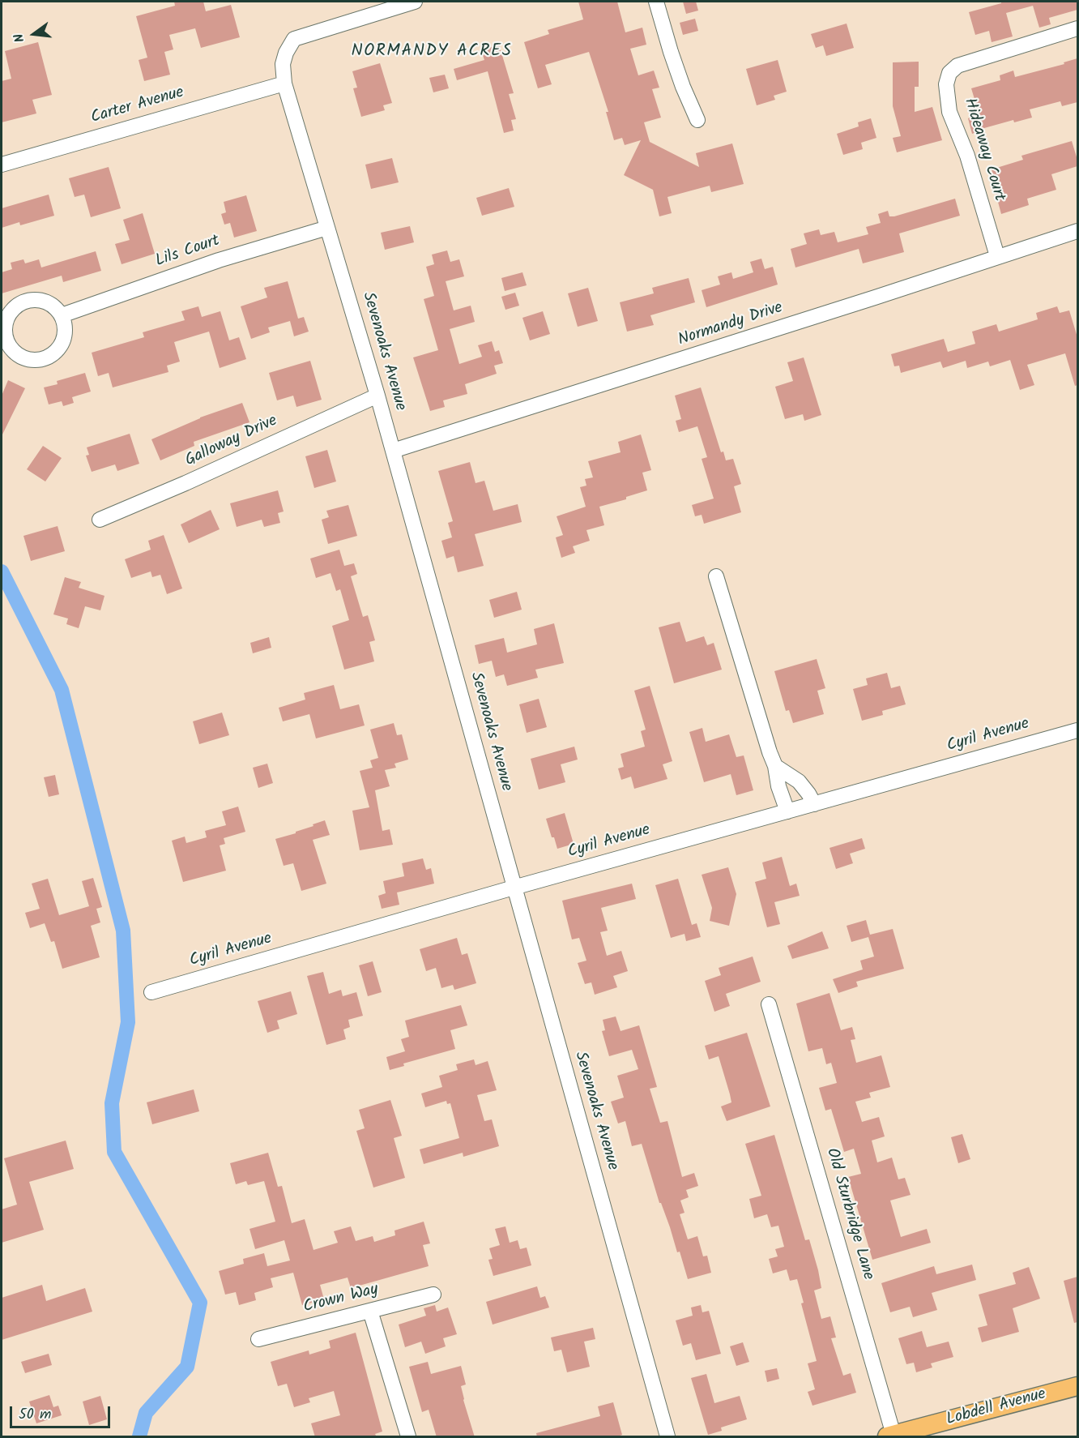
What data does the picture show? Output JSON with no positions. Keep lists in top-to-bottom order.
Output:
{
  "streets": {
    "main road": ["Lobdell Avenue"],
    "street": [
      "Carter Avenue",
      "Hideaway Court",
      "Lils Court",
      "Normandy Drive",
      "Sevenoaks Avenue",
      "Galloway Drive",
      "Cyril Avenue",
      "Old Sturbridge Lane",
      "Crown Way"
    ]
  },
  "crossings": [
    ["Carter Avenue", "Sevenoaks Avenue"],
    ["Hideaway Court", "Normandy Drive"],
    ["Lils Court", "Sevenoaks Avenue"],
    ["Normandy Drive", "Sevenoaks Avenue"],
    ["Sevenoaks Avenue", "Galloway Drive"],
    ["Sevenoaks Avenue", "Cyril Avenue"],
    ["Old Sturbridge Lane", "Lobdell Avenue"]
  ],
  "districts": ["NORMANDY ACRES"],
  "scale_bar": "50 m",
  "north": "left"
}
